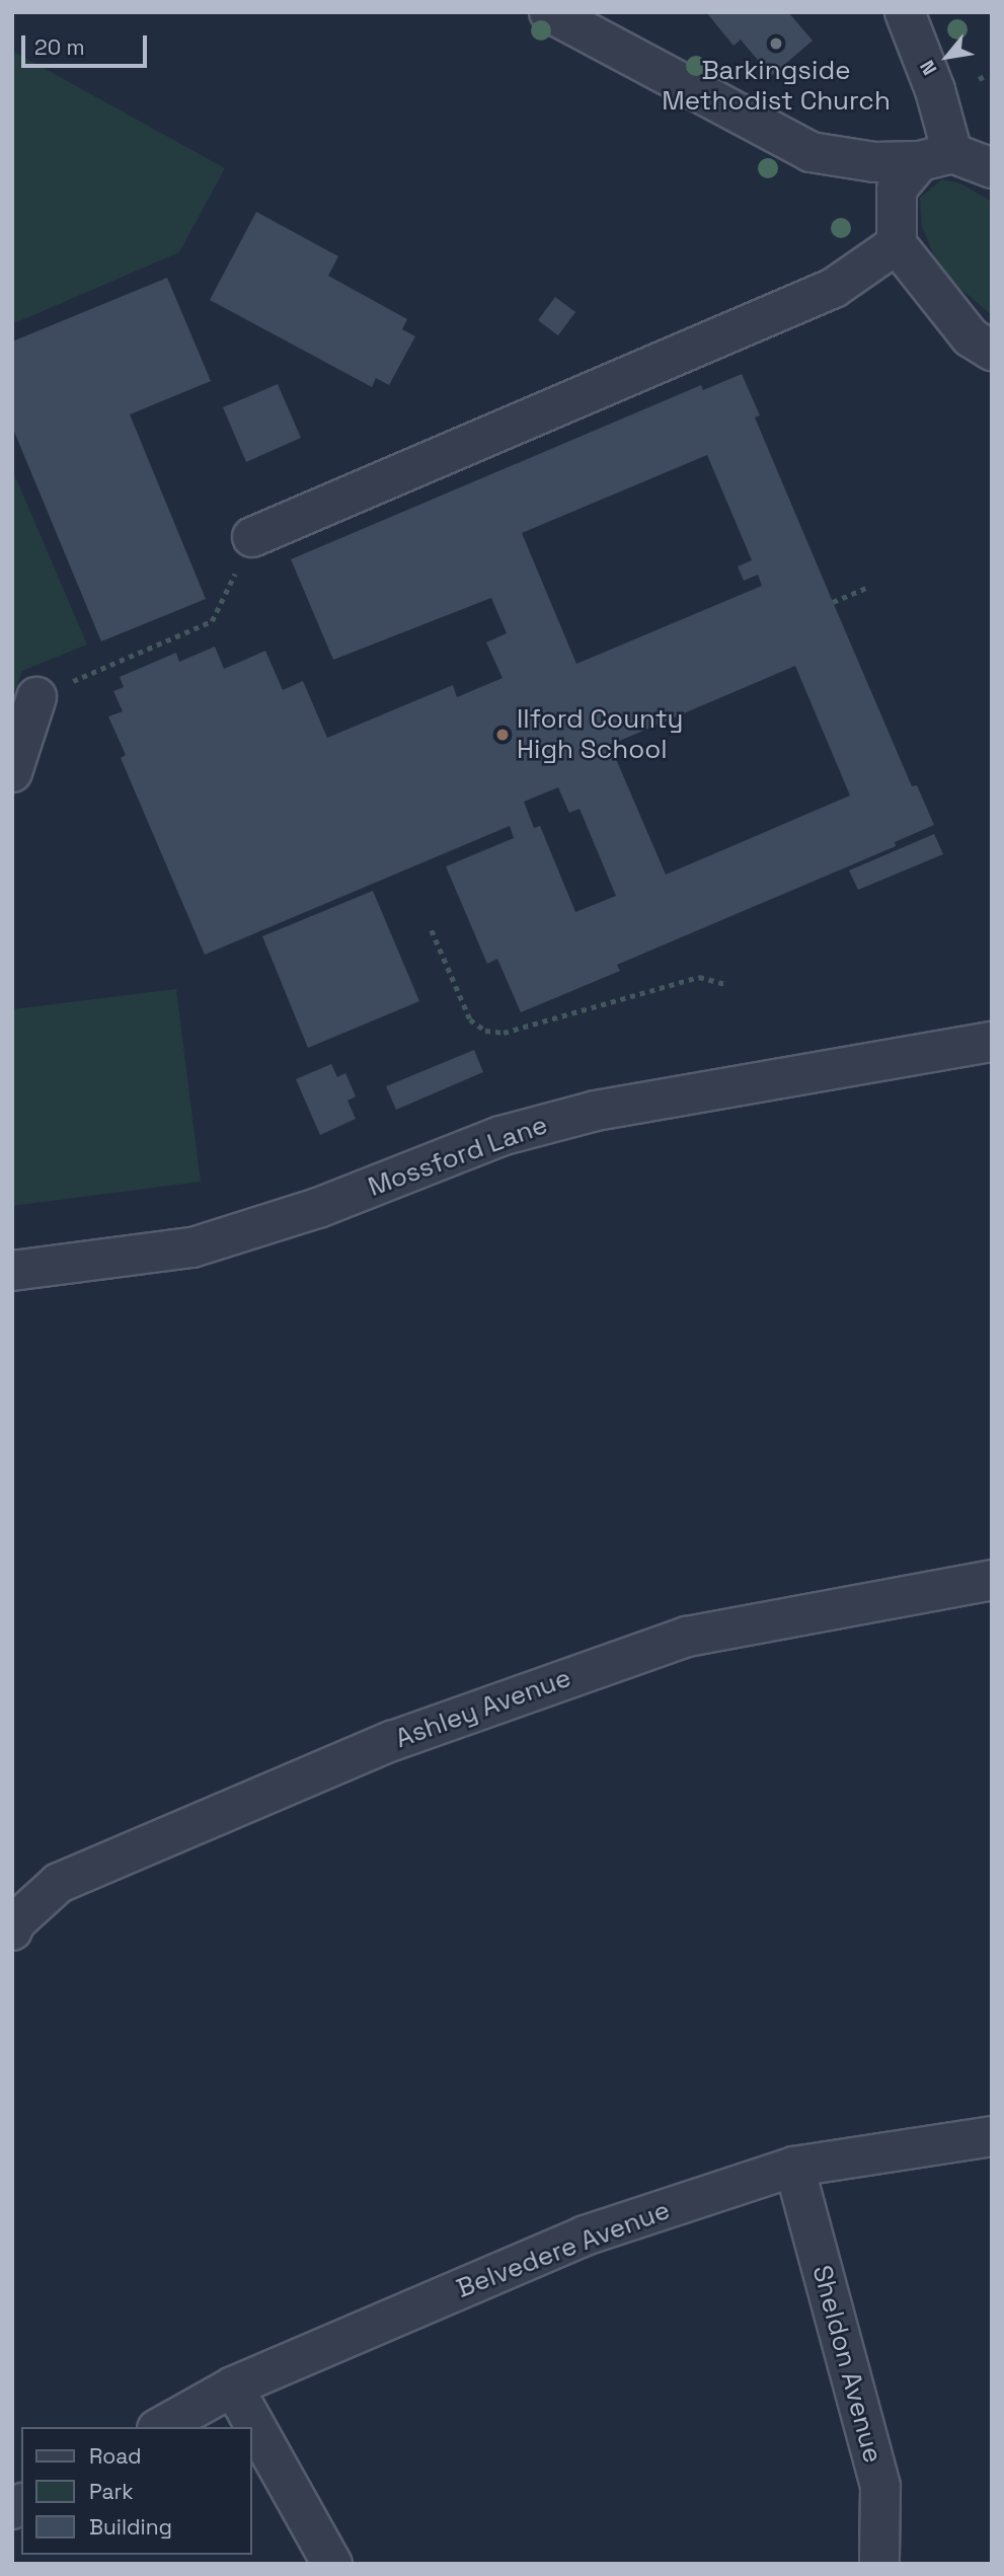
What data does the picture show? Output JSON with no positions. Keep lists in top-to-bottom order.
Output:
{
  "streets": {
    "street": [
      "Mossford Lane",
      "Ashley Avenue",
      "Belvedere Avenue",
      "Sheldon Avenue"
    ]
  },
  "crossings": [
    ["Belvedere Avenue", "Sheldon Avenue"]
  ],
  "places": ["Barkingside Methodist Church", "Ilford County High School"],
  "legend": ["Road", "Park", "Building"],
  "scale_bar": "20 m",
  "north": "bottom left"
}
